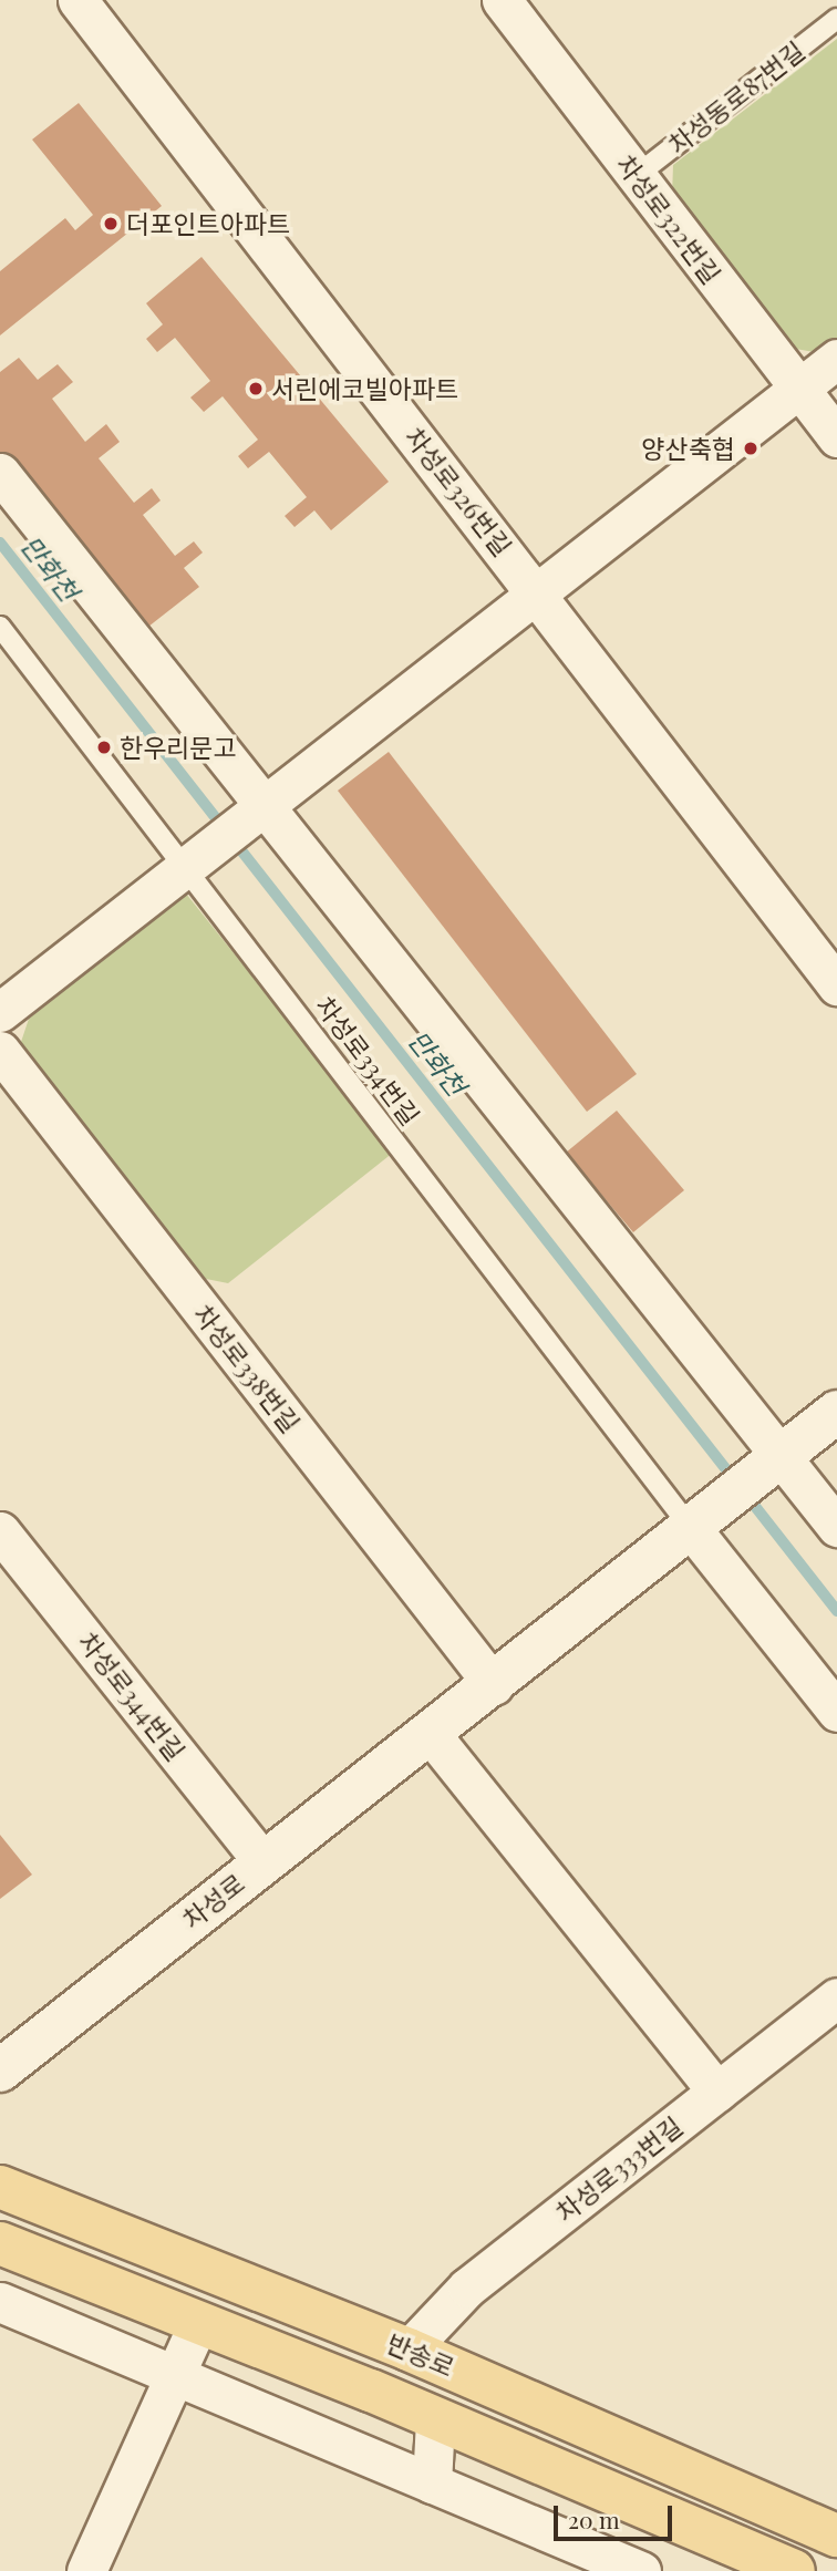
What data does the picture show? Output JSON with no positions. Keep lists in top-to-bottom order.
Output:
{
  "streets": {
    "main road": ["차성로", "반송로"],
    "street": [
      "차성로322번길",
      "차성로326번길",
      "차성로338번길",
      "차성로344번길",
      "차성로333번길"
    ],
    "lane": ["차성동로87번길", "차성로334번길"]
  },
  "crossings": [
    ["차성동로87번길", "차성로322번길"],
    ["차성로334번길", "차성로"],
    ["차성로338번길", "차성로"],
    ["차성로344번길", "차성로"],
    ["차성로333번길", "반송로"]
  ],
  "water": ["만화천"],
  "places": [
    "더포인트아파트",
    "서린에코빌아파트",
    "양산축협",
    "한우리문고"
  ],
  "scale_bar": "20 m"
}
